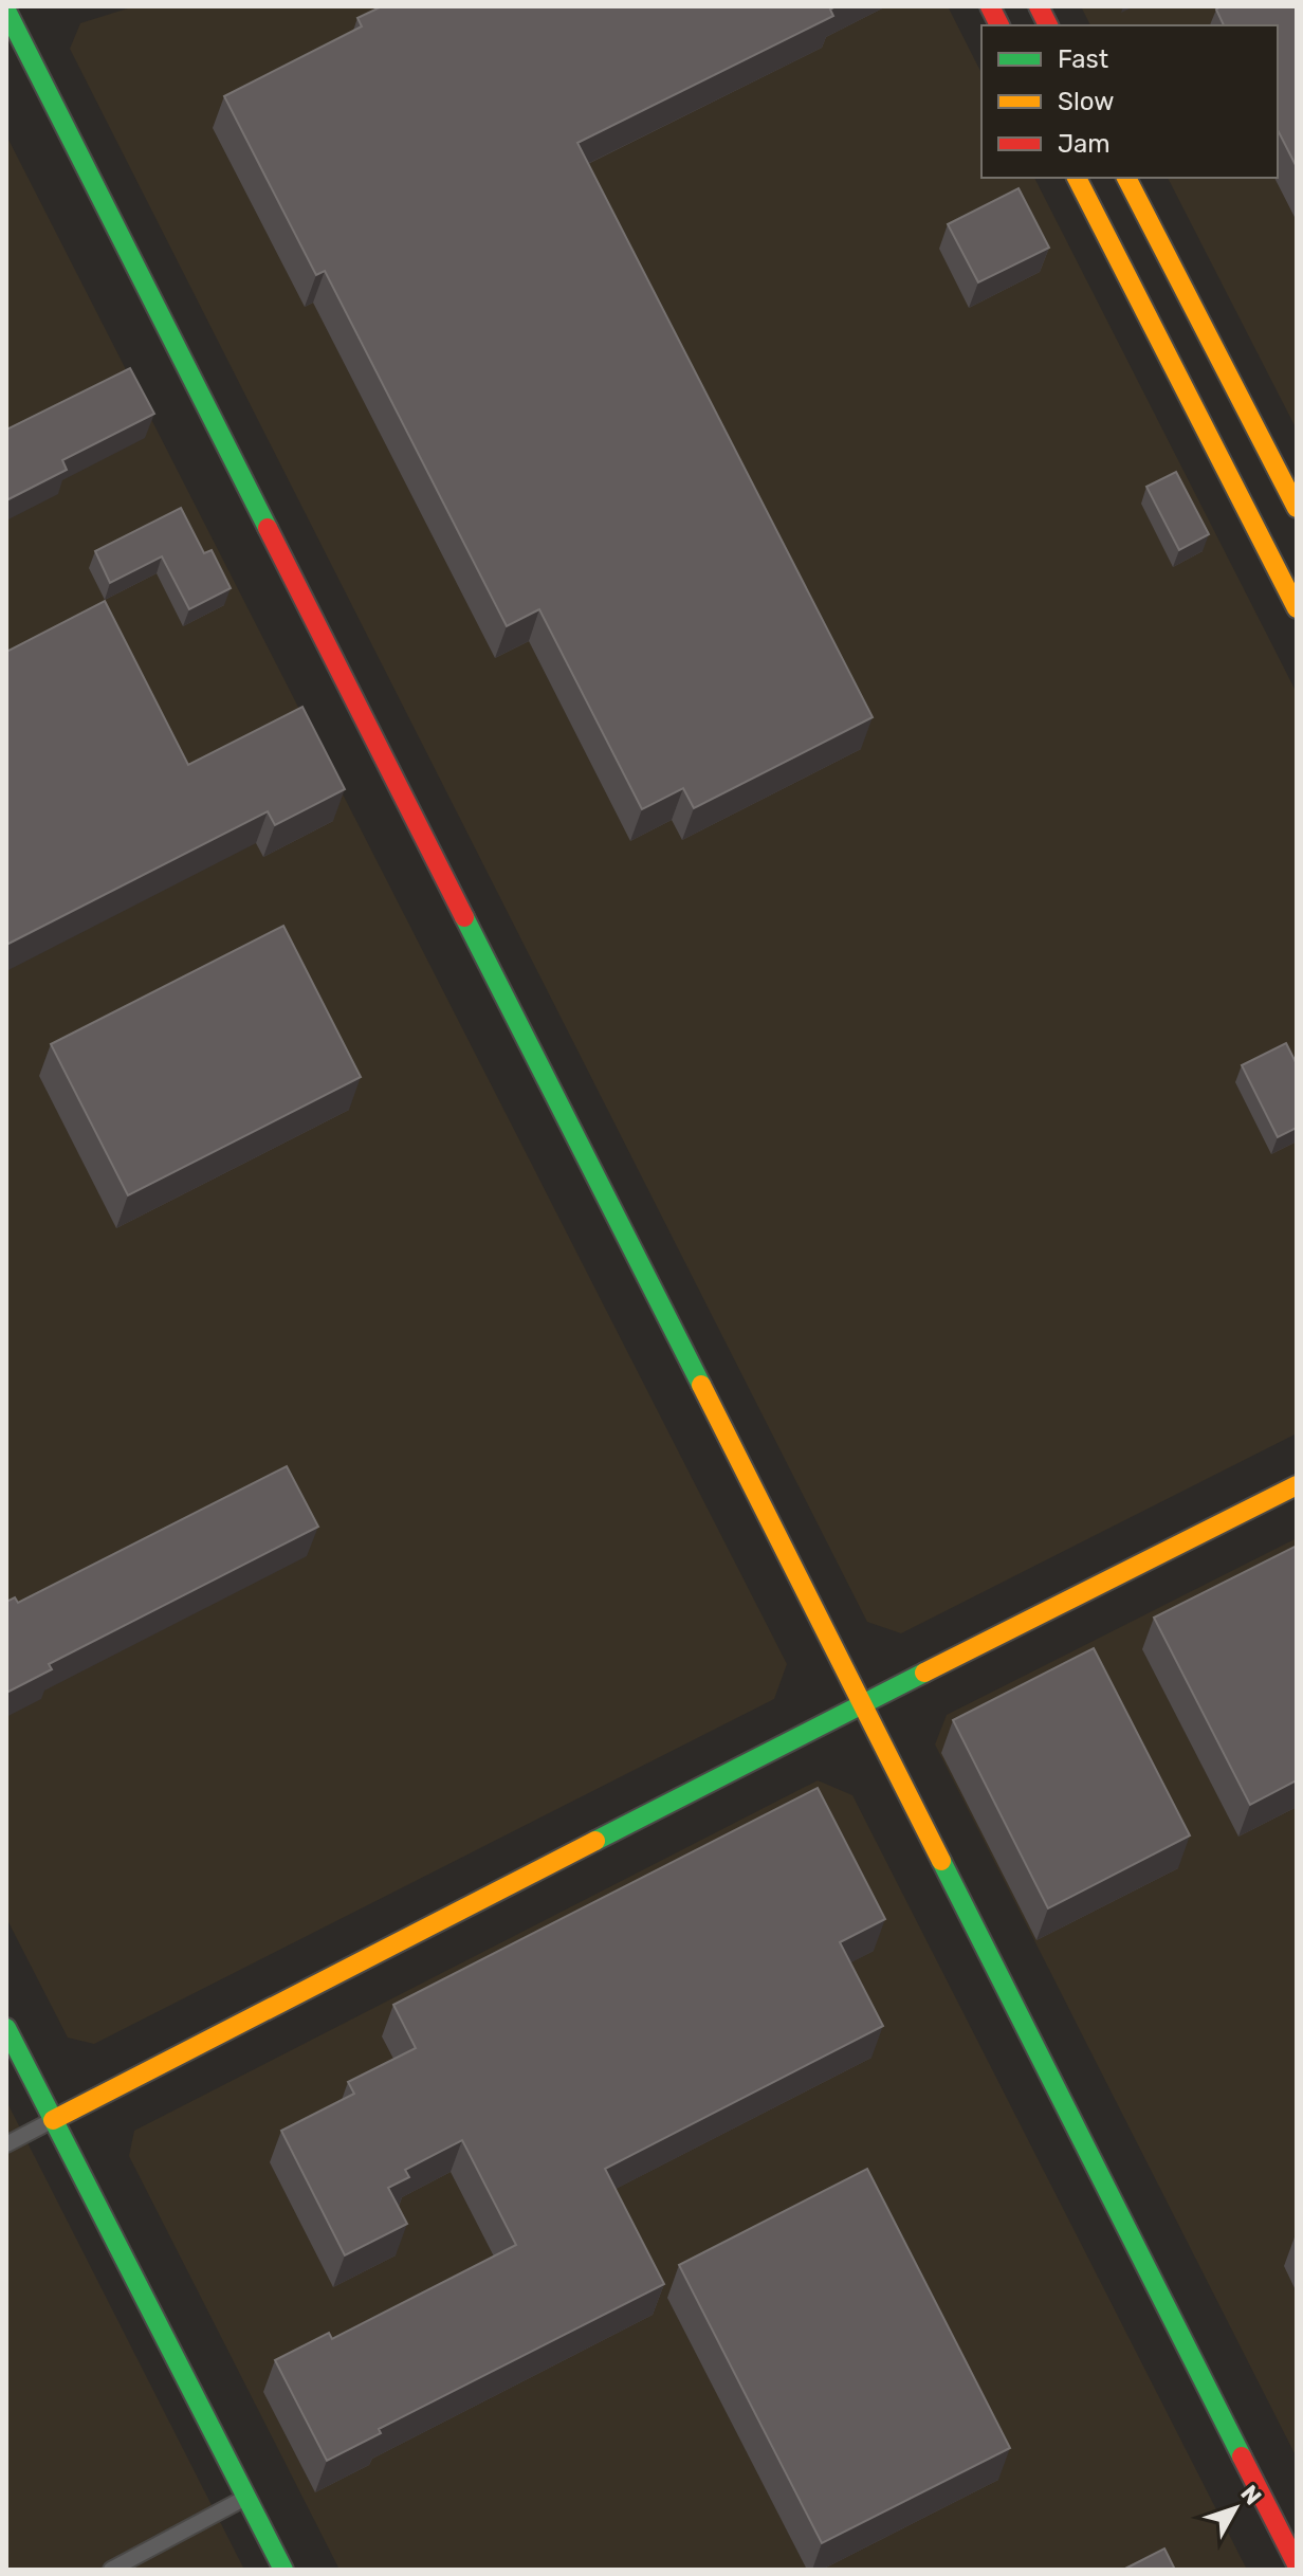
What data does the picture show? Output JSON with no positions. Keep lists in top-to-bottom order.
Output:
{
  "legend": ["Fast", "Slow", "Jam"],
  "north": "top right"
}
